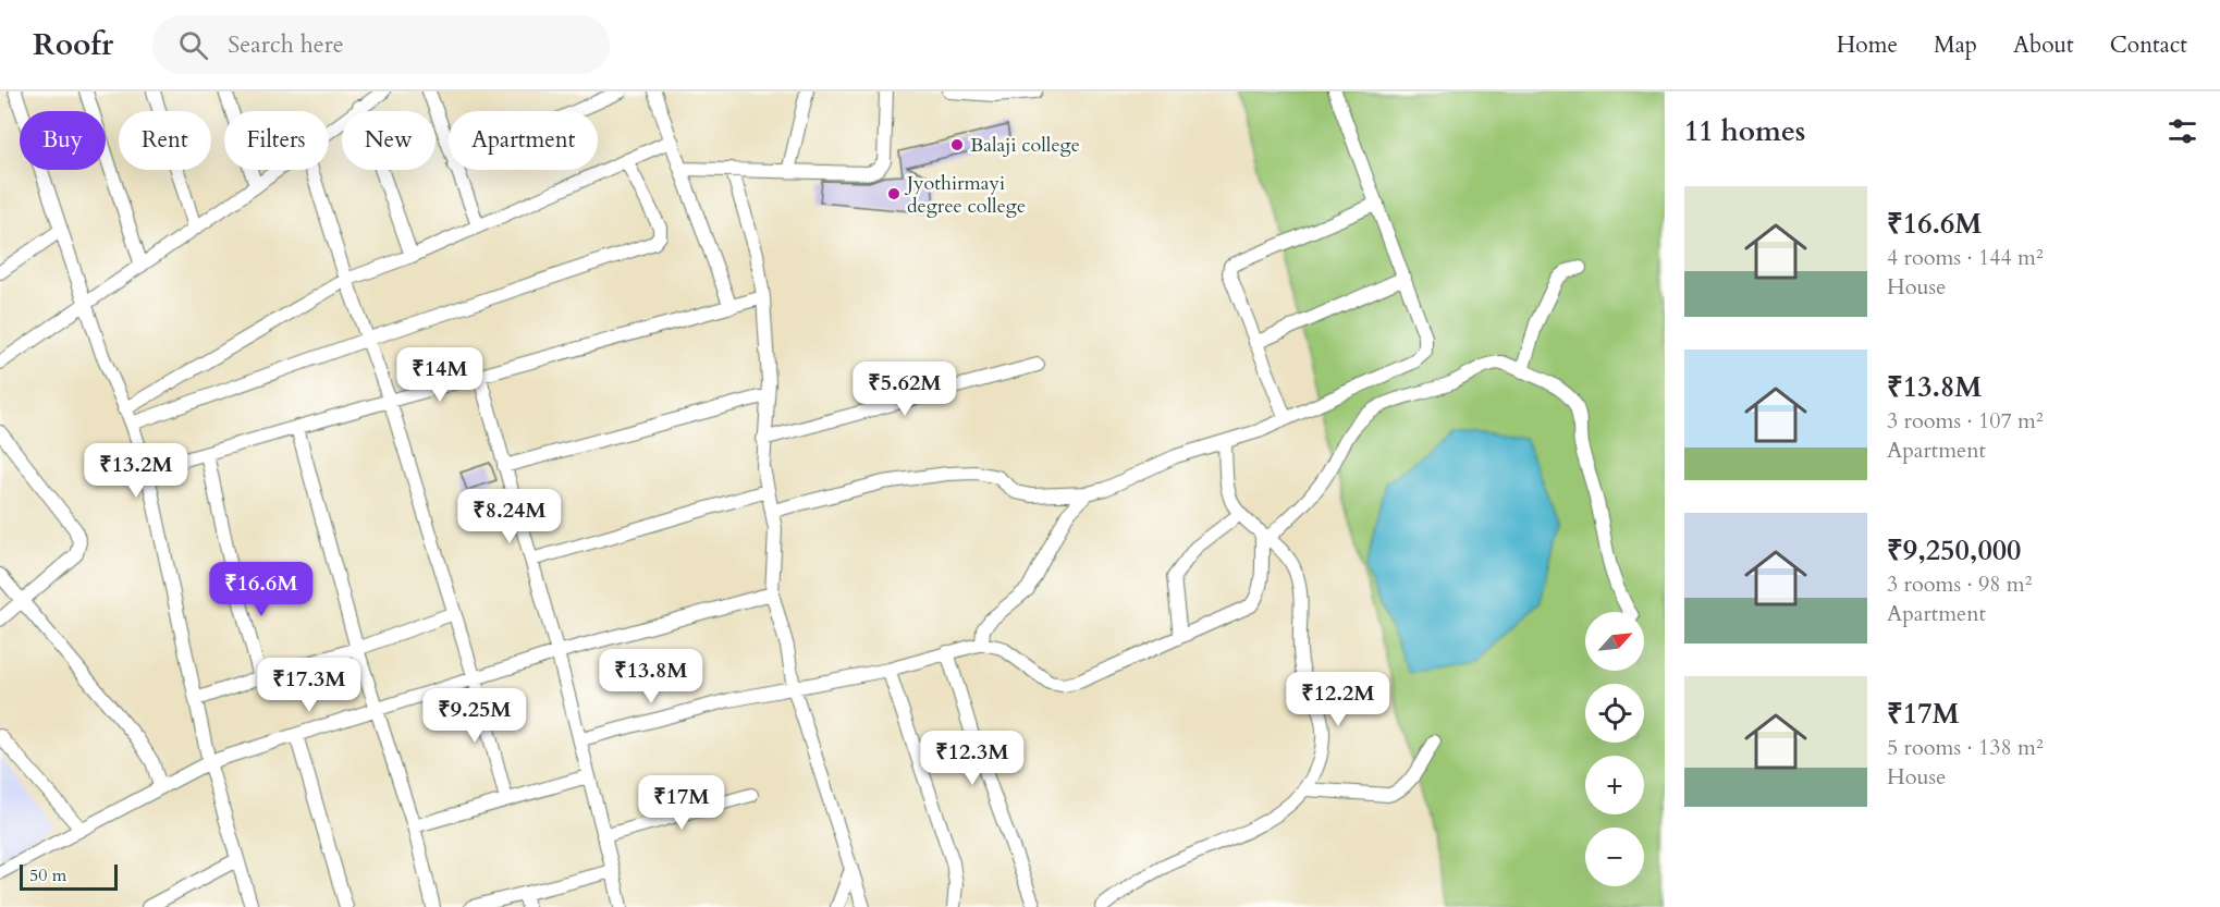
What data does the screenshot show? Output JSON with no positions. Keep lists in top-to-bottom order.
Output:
{
  "places": ["Balaji college", "Jyothirmayi degree college"],
  "scale_bar": "50 m",
  "north": "top right",
  "page": {
    "header": "Roofr",
    "search": "Search here",
    "nav": [
      "Home",
      "Map",
      "About",
      "Contact"
    ],
    "heading": "11 homes",
    "chip": [
      "Buy",
      "Rent",
      "Filters",
      "New",
      "Apartment"
    ],
    "list": [
      {
        "name": "₹16.6M",
        "note": "4 rooms · 144 m² · House"
      },
      {
        "name": "₹13.8M",
        "note": "3 rooms · 107 m² · Apartment"
      },
      {
        "name": "₹9,250,000",
        "note": "3 rooms · 98 m² · Apartment"
      },
      {
        "name": "₹17M",
        "note": "5 rooms · 138 m² · House"
      }
    ],
    "price": [
      "₹14M",
      "₹5.62M",
      "₹13.2M",
      "₹8.24M",
      "₹16.6M",
      "₹13.8M",
      "₹17.3M",
      "₹12.2M",
      "₹9.25M",
      "₹12.3M",
      "₹17M"
    ],
    "map_buttons": ["+", "−"],
    "scale": "50 m"
  }
}
